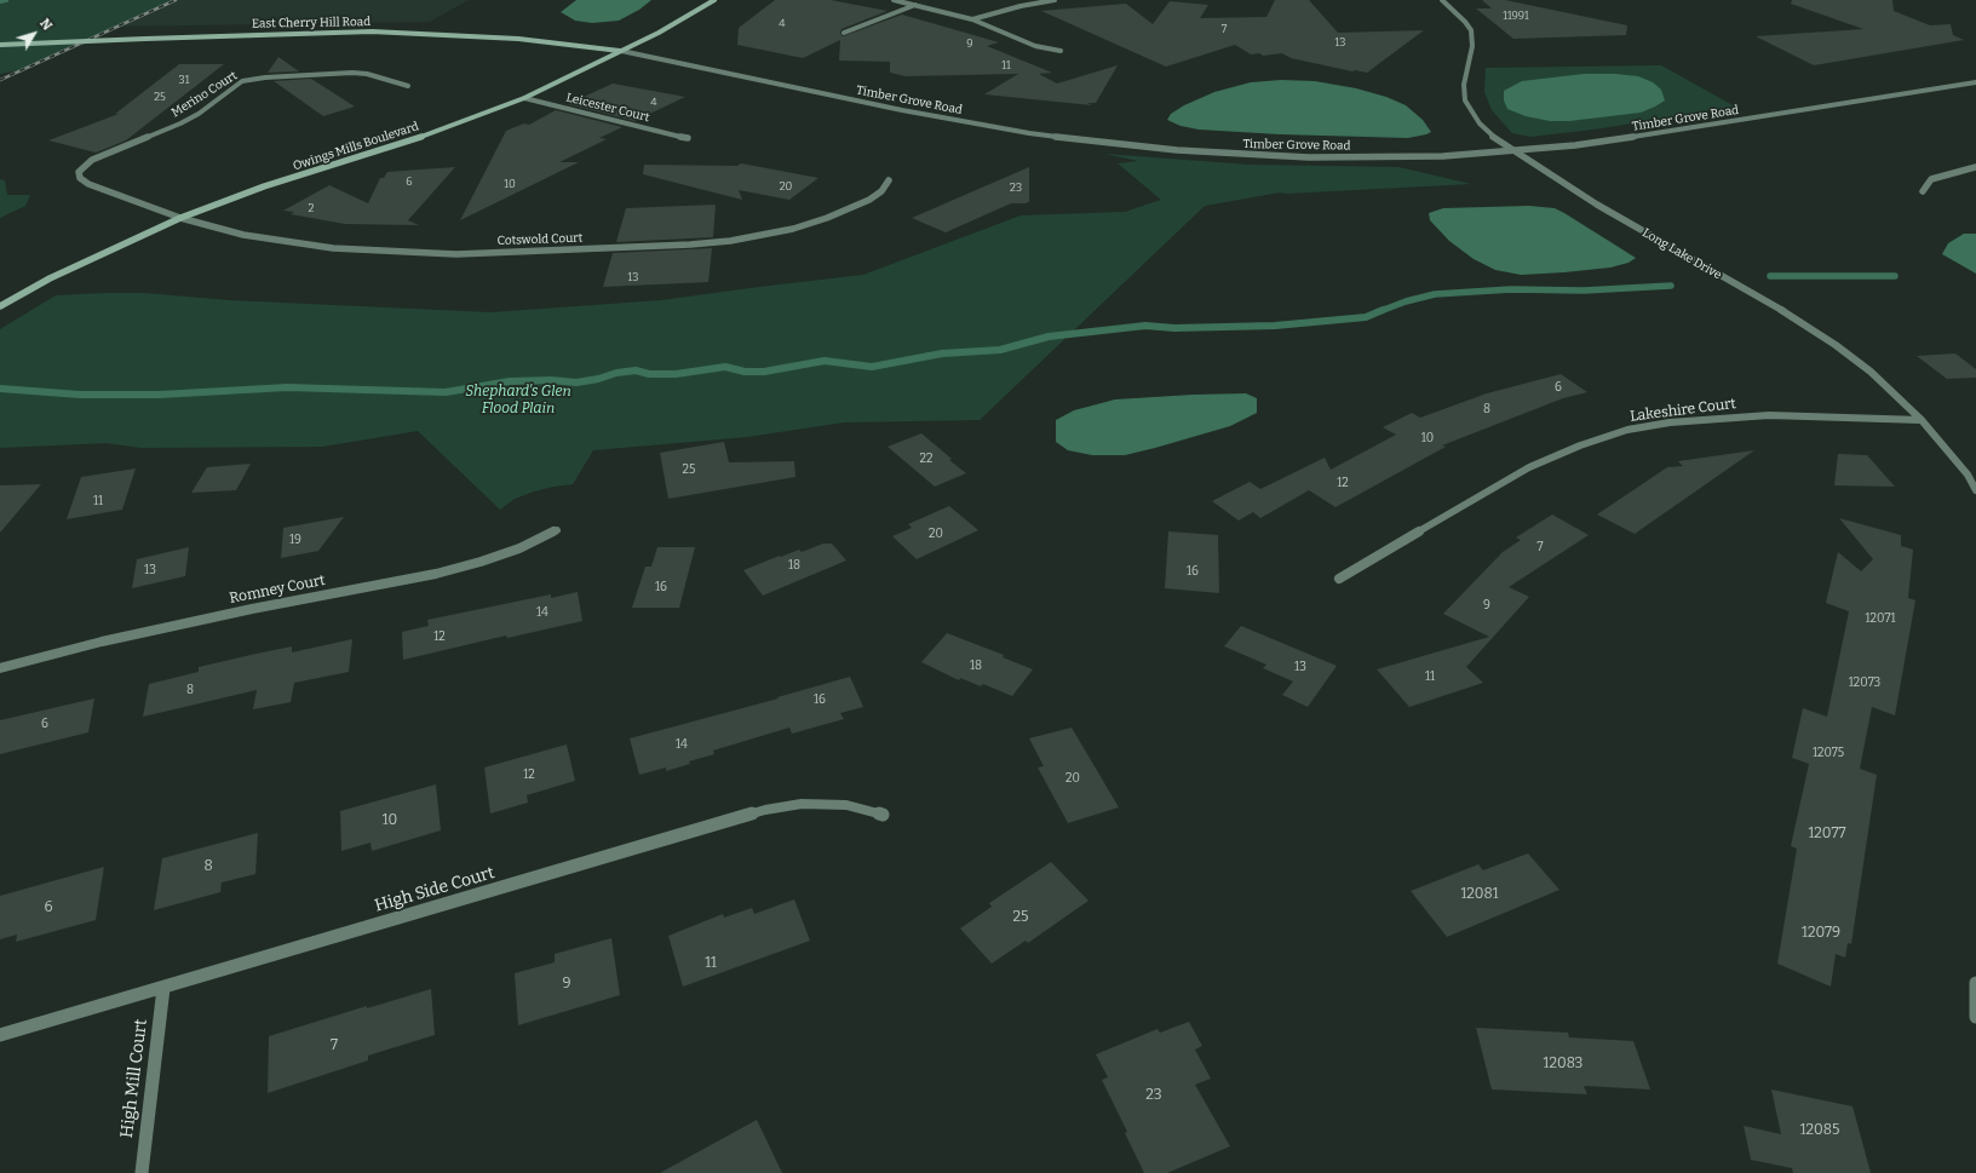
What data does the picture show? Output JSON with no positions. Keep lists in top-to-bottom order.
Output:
{
  "streets": {
    "main road": ["East Cherry Hill Road", "Owings Mills Boulevard"],
    "street": [
      "Merino Court",
      "Timber Grove Road",
      "Leicester Court",
      "Cotswold Court",
      "Long Lake Drive",
      "Lakeshire Court",
      "Romney Court",
      "High Side Court",
      "High Mill Court"
    ]
  },
  "crossings": [
    ["East Cherry Hill Road", "Timber Grove Road"],
    ["East Cherry Hill Road", "Owings Mills Boulevard"],
    ["Merino Court", "Owings Mills Boulevard"],
    ["Merino Court", "Cotswold Court"],
    ["Timber Grove Road", "Owings Mills Boulevard"],
    ["Timber Grove Road", "Long Lake Drive"],
    ["Leicester Court", "Owings Mills Boulevard"],
    ["Owings Mills Boulevard", "Cotswold Court"],
    ["Long Lake Drive", "Lakeshire Court"],
    ["High Side Court", "High Mill Court"]
  ],
  "parks": ["Shephard's Glen Flood Plain"],
  "house_numbers": [
    "11991",
    "4",
    "7",
    "13",
    "9",
    "11",
    "31",
    "25",
    "4",
    "6",
    "10",
    "20",
    "23",
    "2",
    "13",
    "6",
    "8",
    "10",
    "22",
    "25",
    "12",
    "11",
    "20",
    "19",
    "7",
    "18",
    "13",
    "16",
    "16",
    "9",
    "14",
    "12071",
    "12",
    "18",
    "13",
    "11",
    "12073",
    "8",
    "16",
    "6",
    "14",
    "12075",
    "12",
    "20",
    "10",
    "12077",
    "8",
    "12081",
    "6",
    "25",
    "12079",
    "11",
    "9",
    "7",
    "12083",
    "23",
    "12085"
  ],
  "north": "top right"
}
